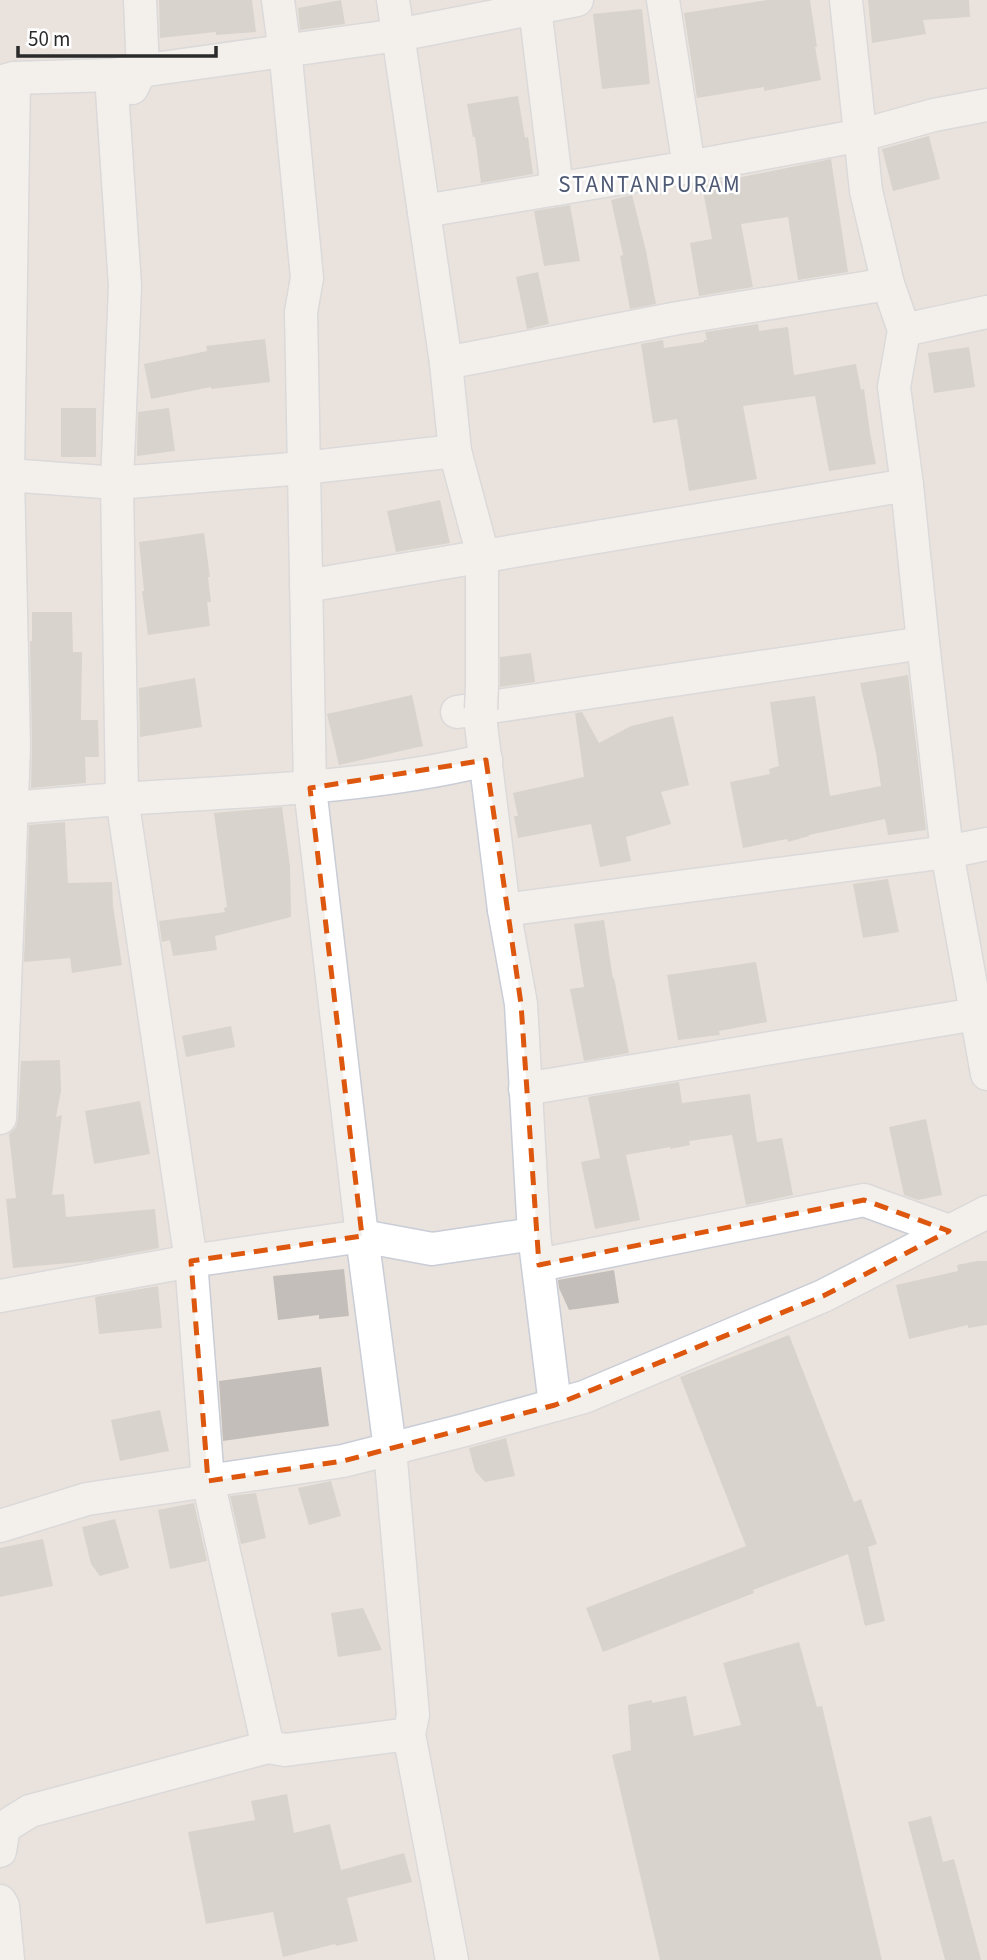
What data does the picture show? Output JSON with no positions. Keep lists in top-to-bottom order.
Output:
{
  "districts": ["STANTANPURAM"],
  "scale_bar": "50 m"
}
